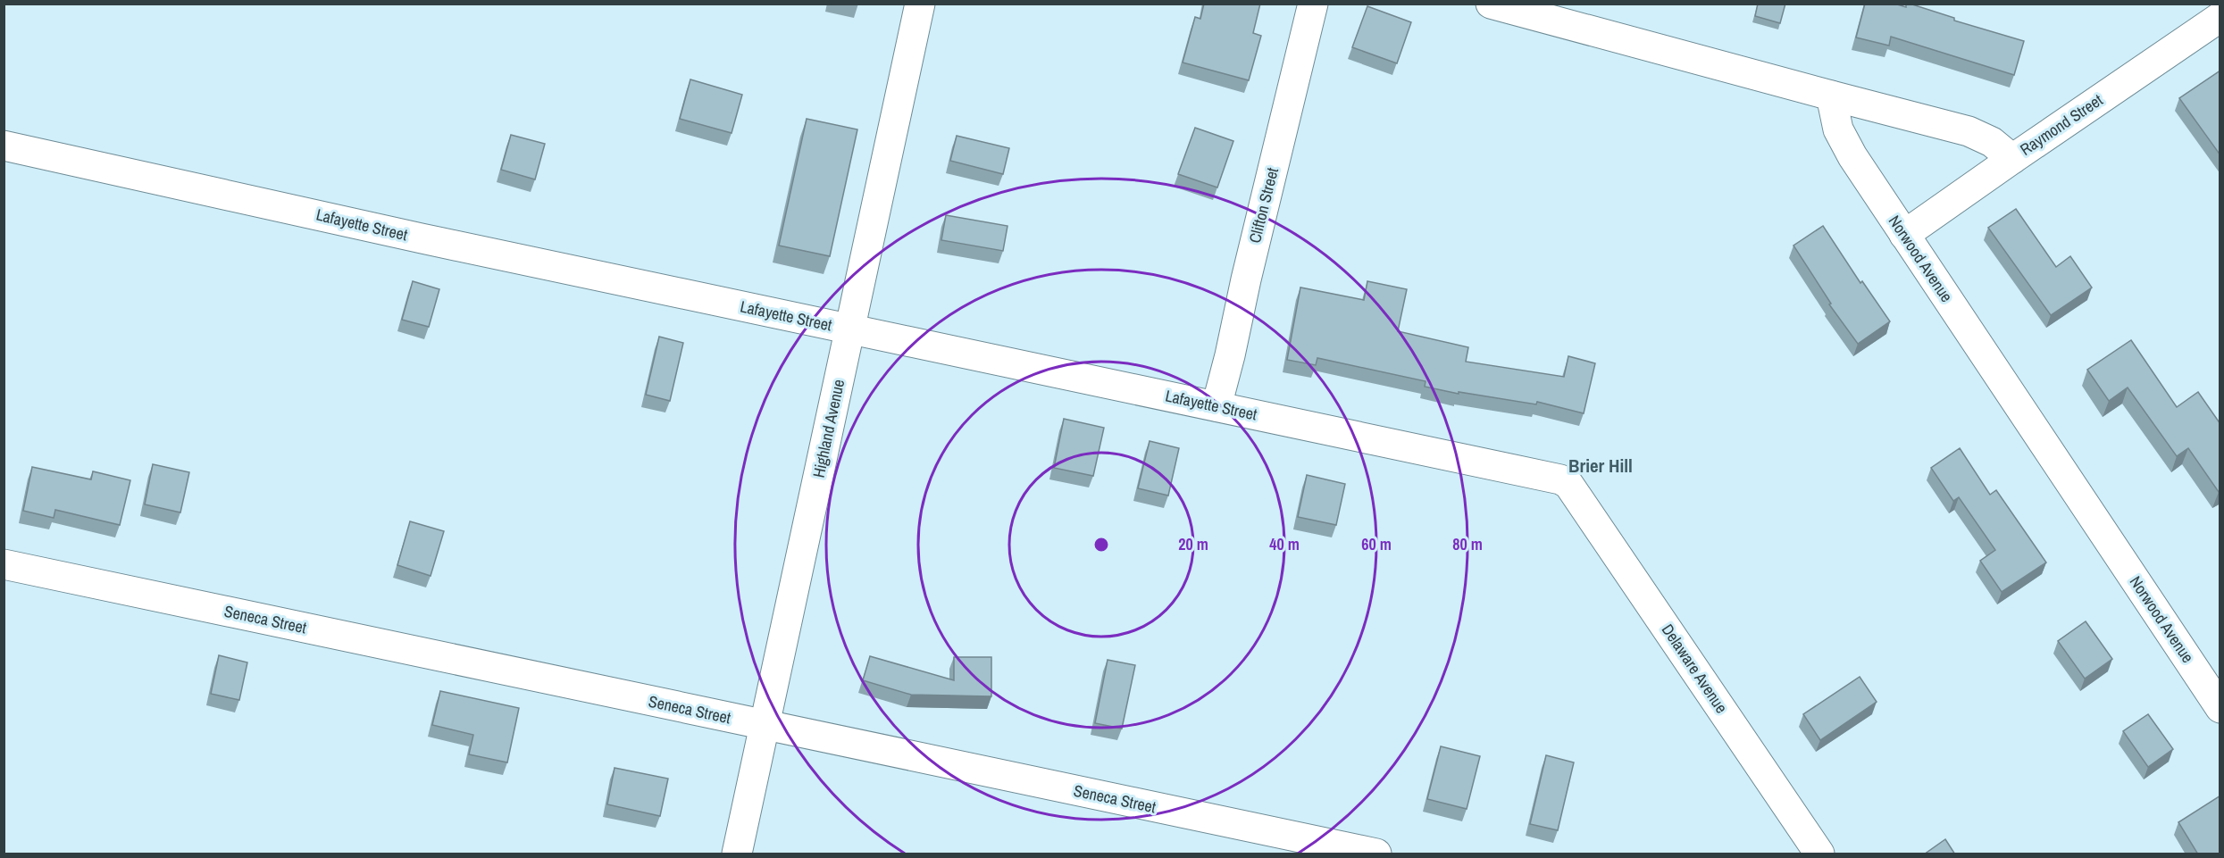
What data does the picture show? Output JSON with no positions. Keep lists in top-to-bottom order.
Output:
{
  "streets": {
    "street": [
      "Raymond Street",
      "Clifton Street",
      "Lafayette Street",
      "Norwood Avenue",
      "Highland Avenue",
      "Seneca Street",
      "Delaware Avenue"
    ]
  },
  "crossings": [
    ["Raymond Street", "Norwood Avenue"],
    ["Clifton Street", "Lafayette Street"],
    ["Lafayette Street", "Highland Avenue"],
    ["Lafayette Street", "Delaware Avenue"],
    ["Highland Avenue", "Seneca Street"]
  ],
  "districts": ["Brier Hill"],
  "rings": [
    "20 m",
    "40 m",
    "60 m",
    "80 m"
  ]
}
